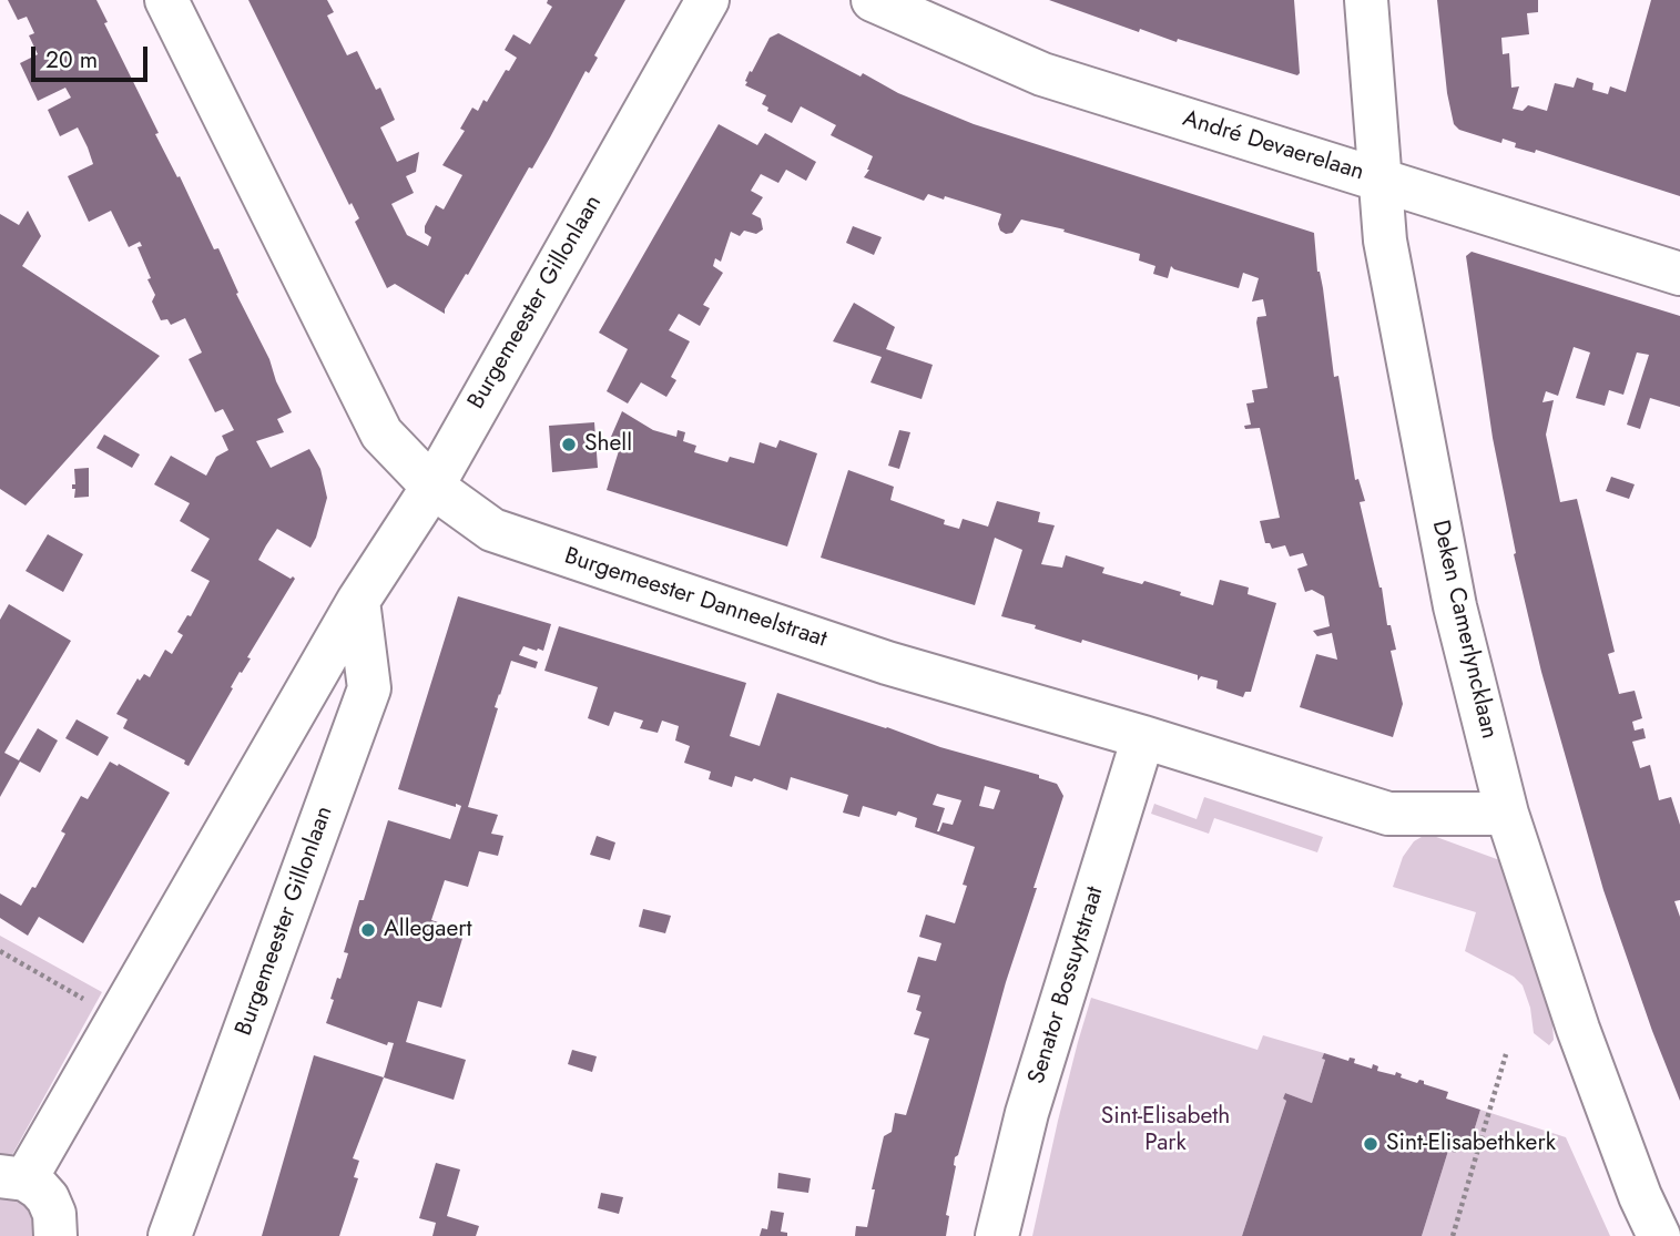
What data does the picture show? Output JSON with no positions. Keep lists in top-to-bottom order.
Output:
{
  "streets": {
    "street": [
      "André Devaerelaan",
      "Burgemeester Gillonlaan",
      "Burgemeester Danneelstraat",
      "Deken Camerlyncklaan",
      "Senator Bossuytstraat"
    ]
  },
  "crossings": [
    ["André Devaerelaan", "Deken Camerlyncklaan"],
    ["Burgemeester Gillonlaan", "Burgemeester Danneelstraat"],
    ["Burgemeester Danneelstraat", "Deken Camerlyncklaan"],
    ["Burgemeester Danneelstraat", "Senator Bossuytstraat"]
  ],
  "parks": ["Sint-Elisabeth Park"],
  "places": ["Shell", "Allegaert", "Sint-Elisabethkerk"],
  "scale_bar": "20 m"
}
